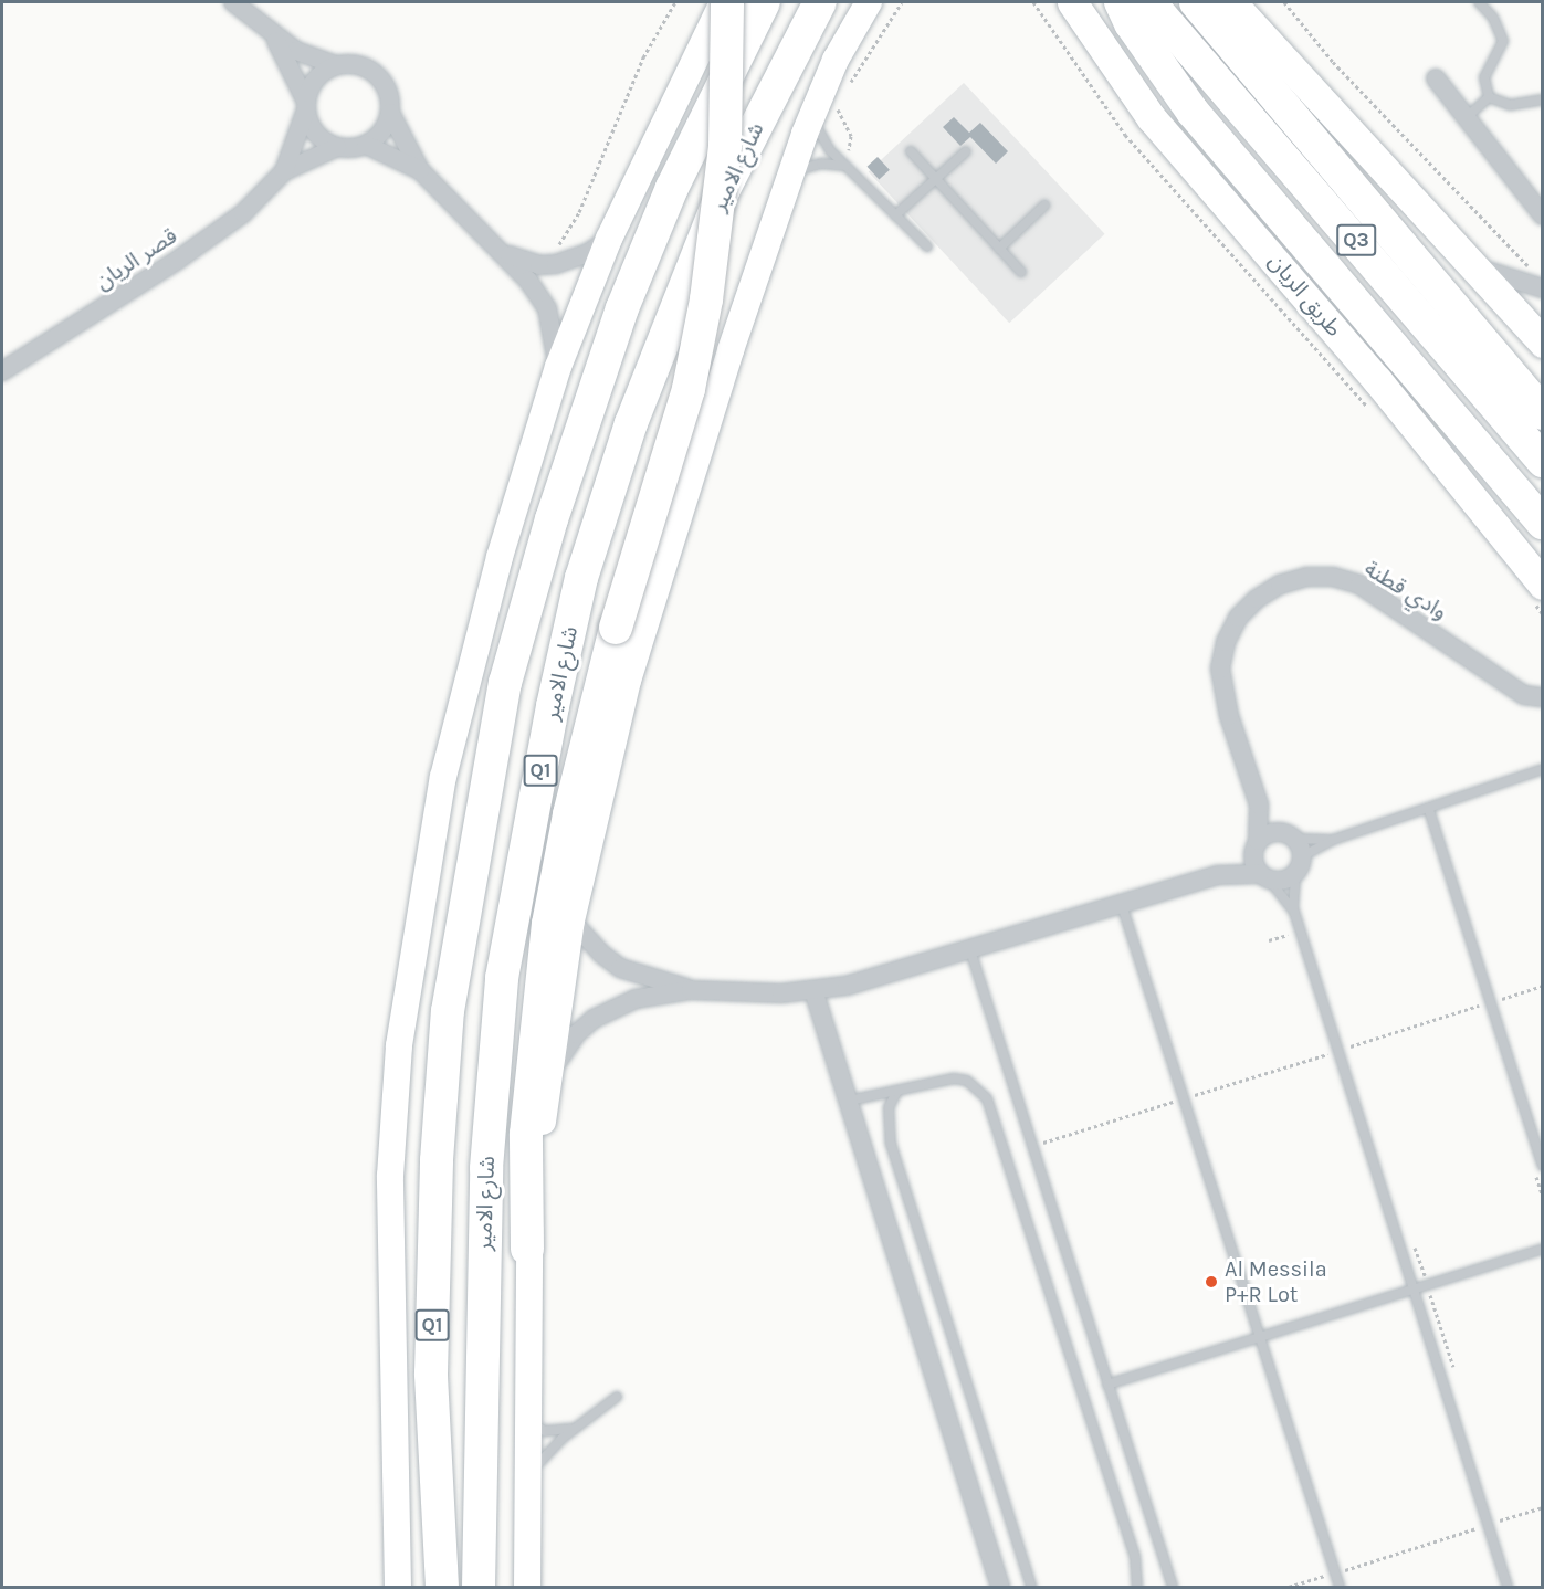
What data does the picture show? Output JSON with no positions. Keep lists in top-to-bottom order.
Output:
{
  "streets": {
    "highway": ["شارع الامير", "Q3", "Q1"],
    "main road": ["طريق الريان"],
    "street": ["قصر الريان", "وادي قطنة"]
  },
  "places": ["Al Messila P+R Lot"]
}
